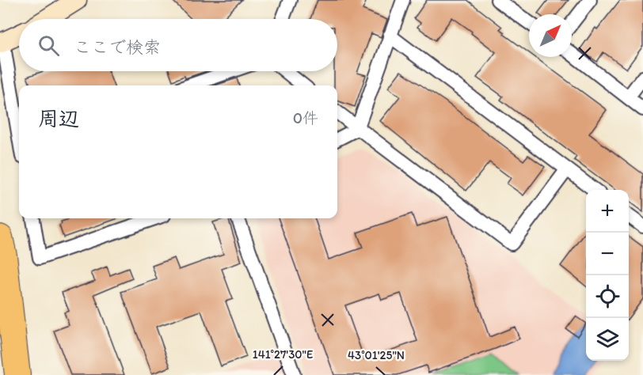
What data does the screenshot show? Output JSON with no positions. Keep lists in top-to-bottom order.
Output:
{
  "north": "top right",
  "page": {
    "search": "ここで検索",
    "heading": ["周辺", "0件"],
    "map_buttons": ["+", "−"]
  },
  "coordinates": ["141°27'30\"E", "43°01'25\"N"]
}
